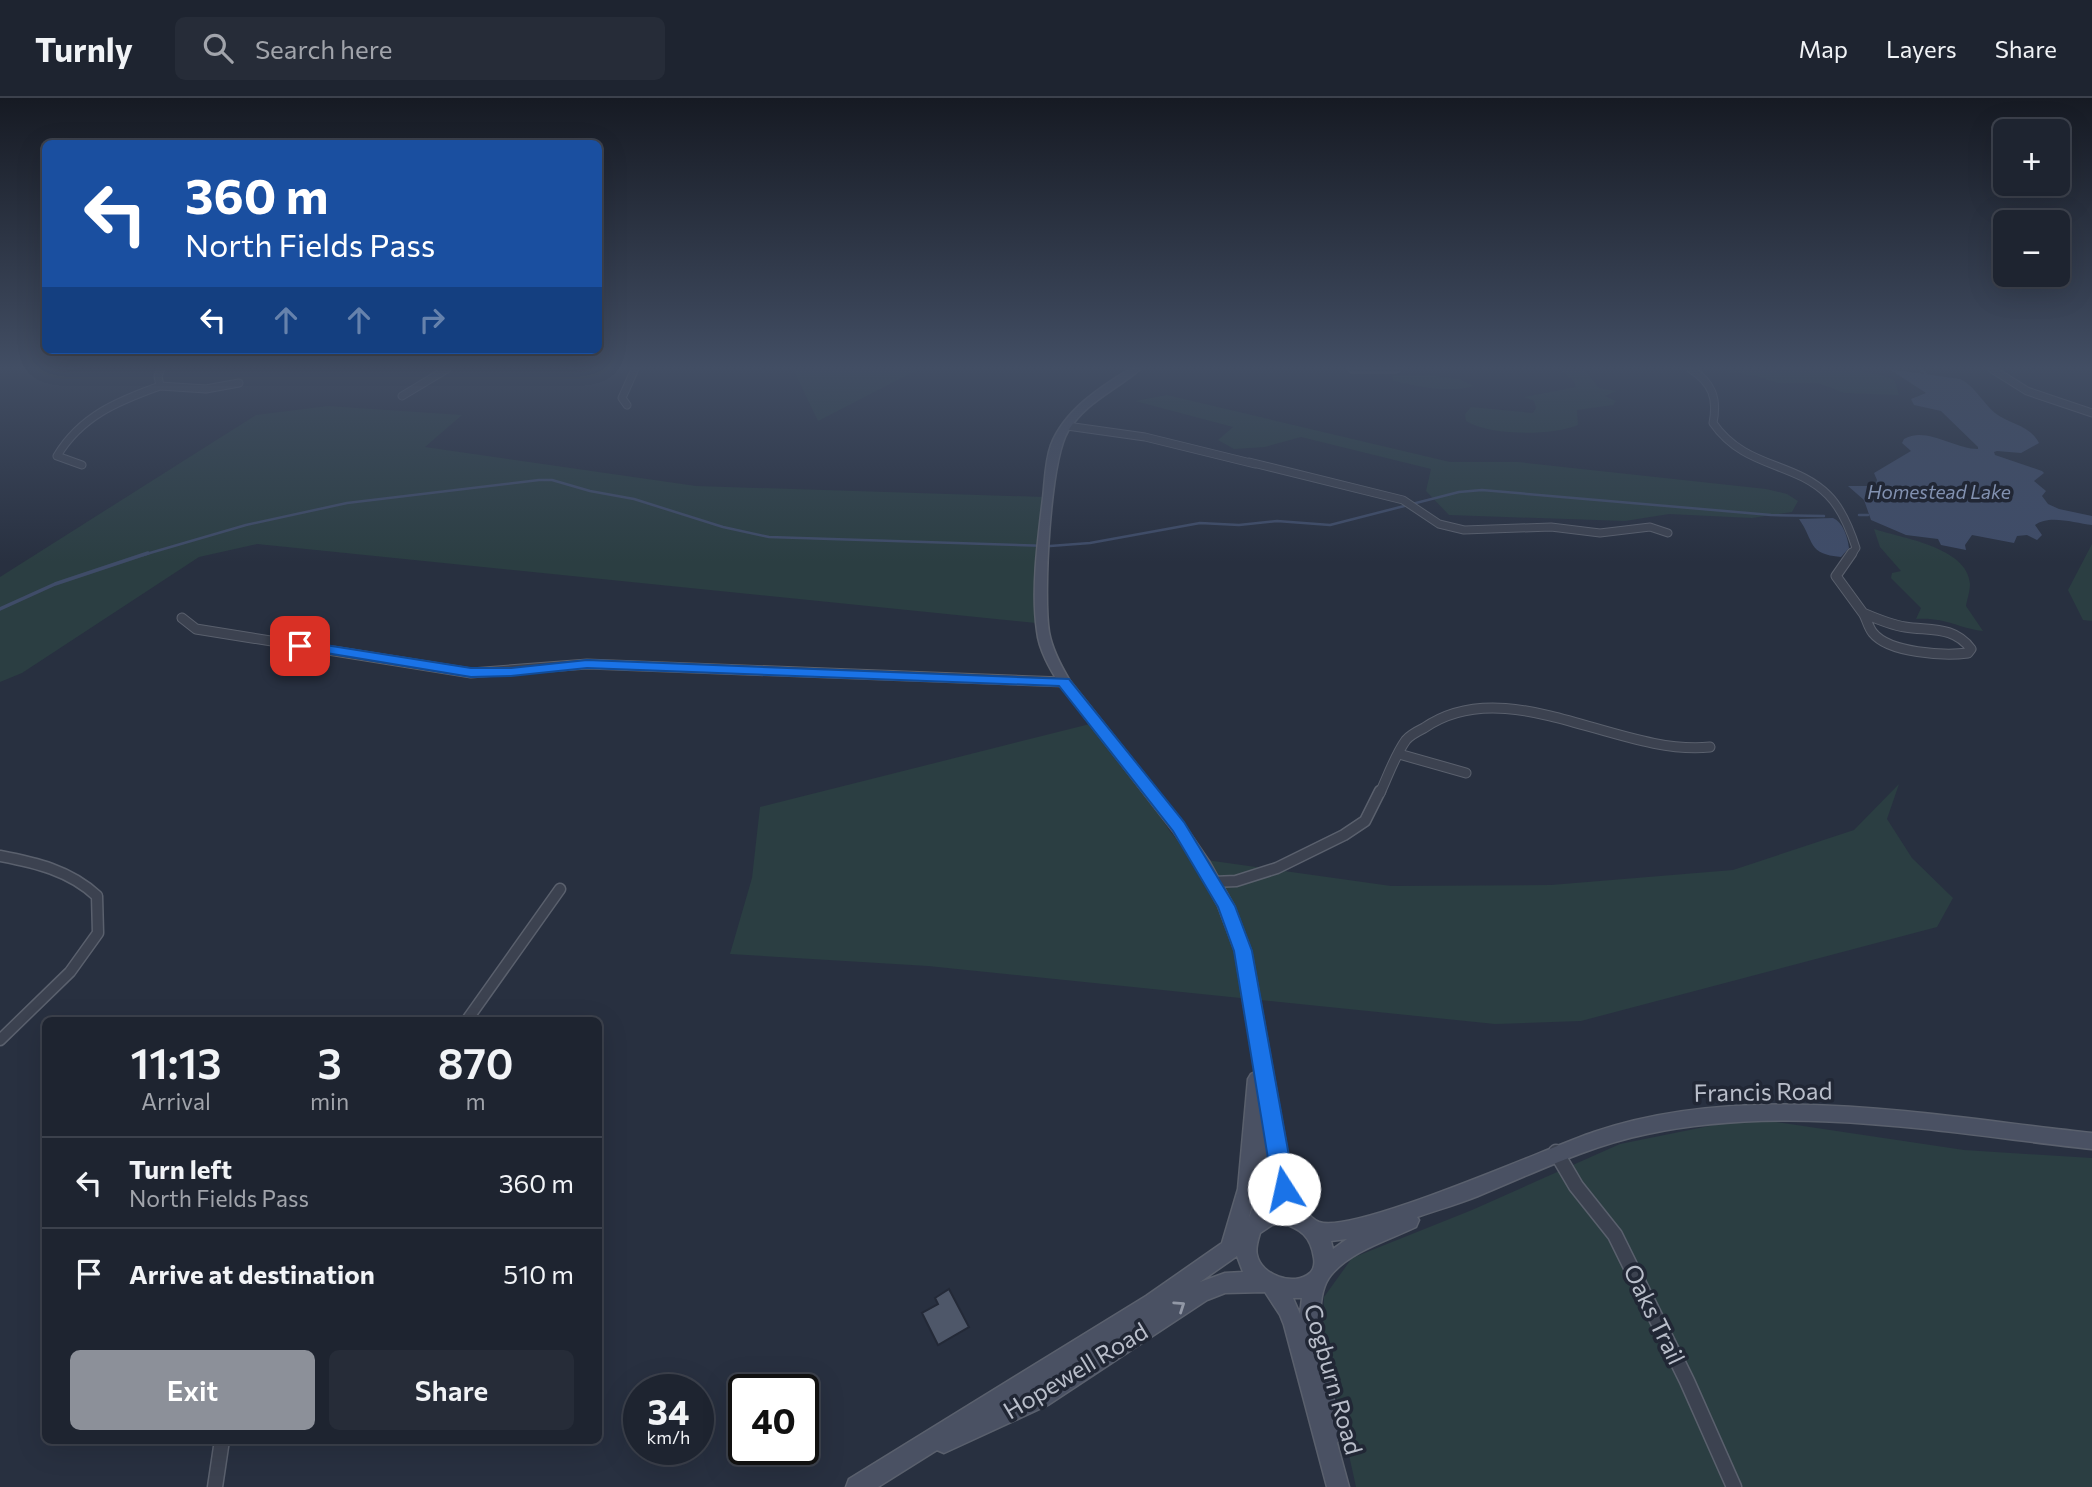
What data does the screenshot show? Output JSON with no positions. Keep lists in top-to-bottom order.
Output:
{
  "streets": {
    "street": [
      "Francis Road",
      "Oaks Trail",
      "Hopewell Road",
      "Cogburn Road"
    ]
  },
  "crossings": [
    ["Francis Road", "Oaks Trail"],
    ["Francis Road", "Hopewell Road"],
    ["Francis Road", "Cogburn Road"],
    ["Hopewell Road", "Cogburn Road"]
  ],
  "water": ["Homestead Lake"],
  "page": {
    "header": "Turnly",
    "search": "Search here",
    "nav": ["Map", "Layers", "Share"],
    "map_buttons": ["+", "−"],
    "turn": ["360 m", "North Fields Pass"],
    "eta": [
      "11:13",
      "Arrival",
      "3",
      "min",
      "870",
      "m"
    ],
    "list": [
      {
        "name": "Turn left",
        "note": "North Fields Pass",
        "value": "360 m"
      },
      {
        "name": "Arrive at destination",
        "value": "510 m"
      }
    ],
    "buttons": ["Exit", "Share"],
    "speed": "34 km/h",
    "limit": "40"
  }
}
